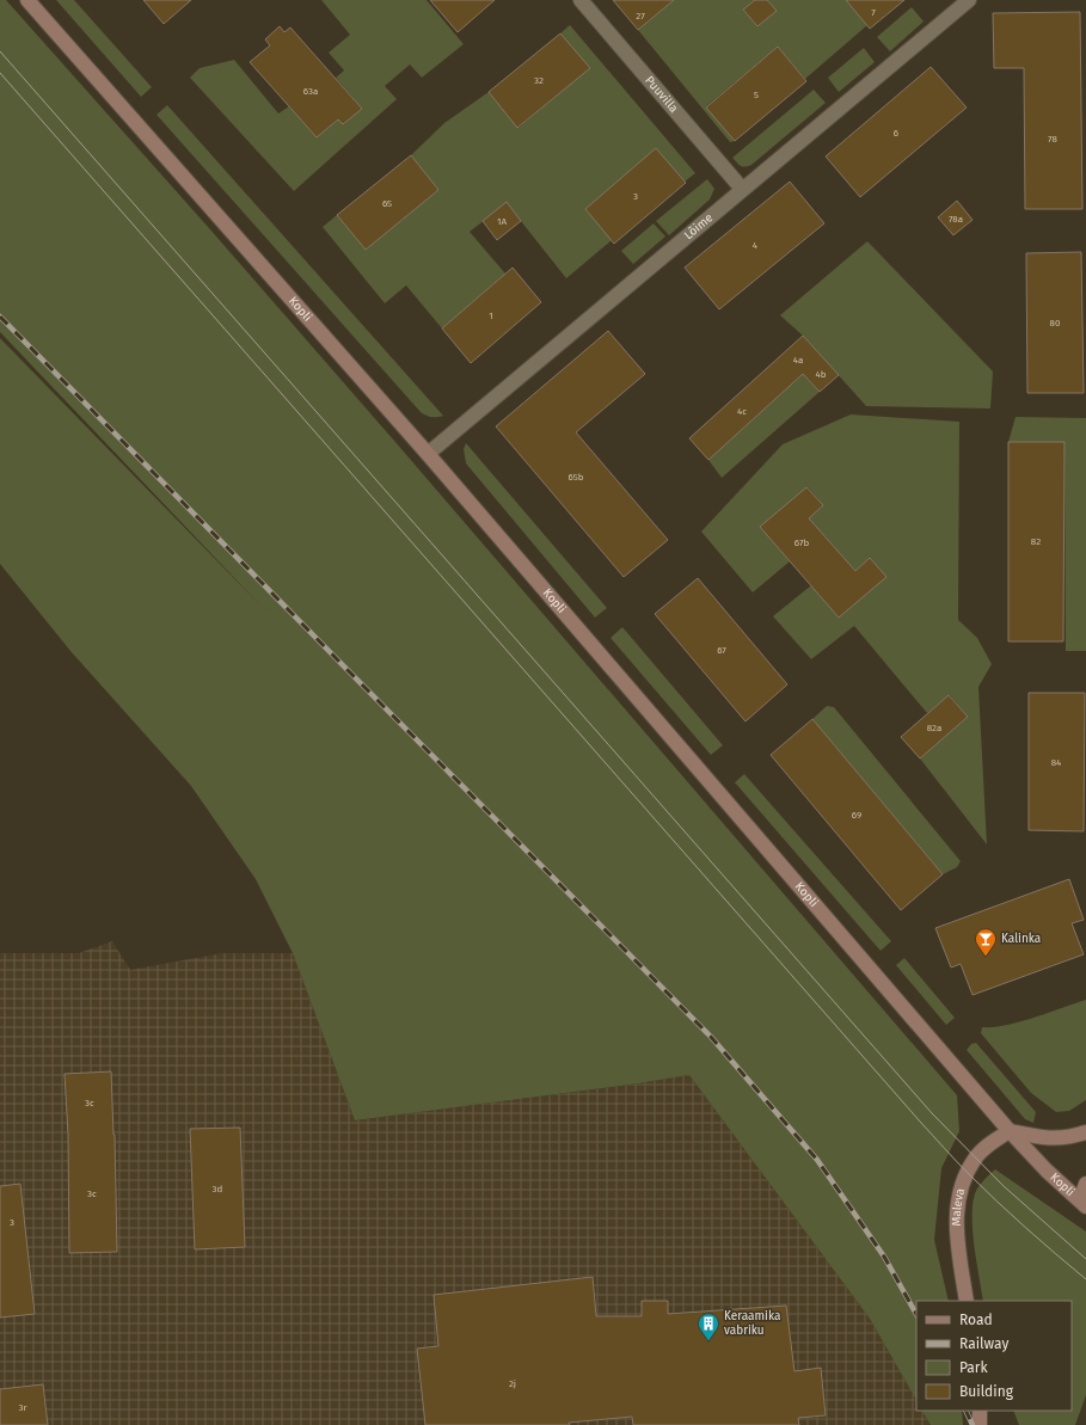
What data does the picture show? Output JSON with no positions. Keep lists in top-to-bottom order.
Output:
{
  "streets": {
    "street": [
      "Puuvilla",
      "Lõime",
      "Kopli",
      "Maleva"
    ]
  },
  "crossings": [
    ["Puuvilla", "Lõime"],
    ["Lõime", "Kopli"],
    ["Kopli", "Maleva"]
  ],
  "places": {
    "bar": ["Kalinka"],
    "building": ["Keraamika vabriku"]
  },
  "house_numbers": [
    "7",
    "27",
    "32",
    "63a",
    "5",
    "6",
    "78",
    "3",
    "65",
    "78a",
    "1A",
    "4",
    "1",
    "80",
    "4a",
    "4b",
    "4c",
    "65b",
    "82",
    "67b",
    "67",
    "82a",
    "84",
    "69",
    "3c",
    "3d",
    "3c",
    "3",
    "2j",
    "3r"
  ],
  "legend": [
    "Road",
    "Railway",
    "Park",
    "Building"
  ]
}
